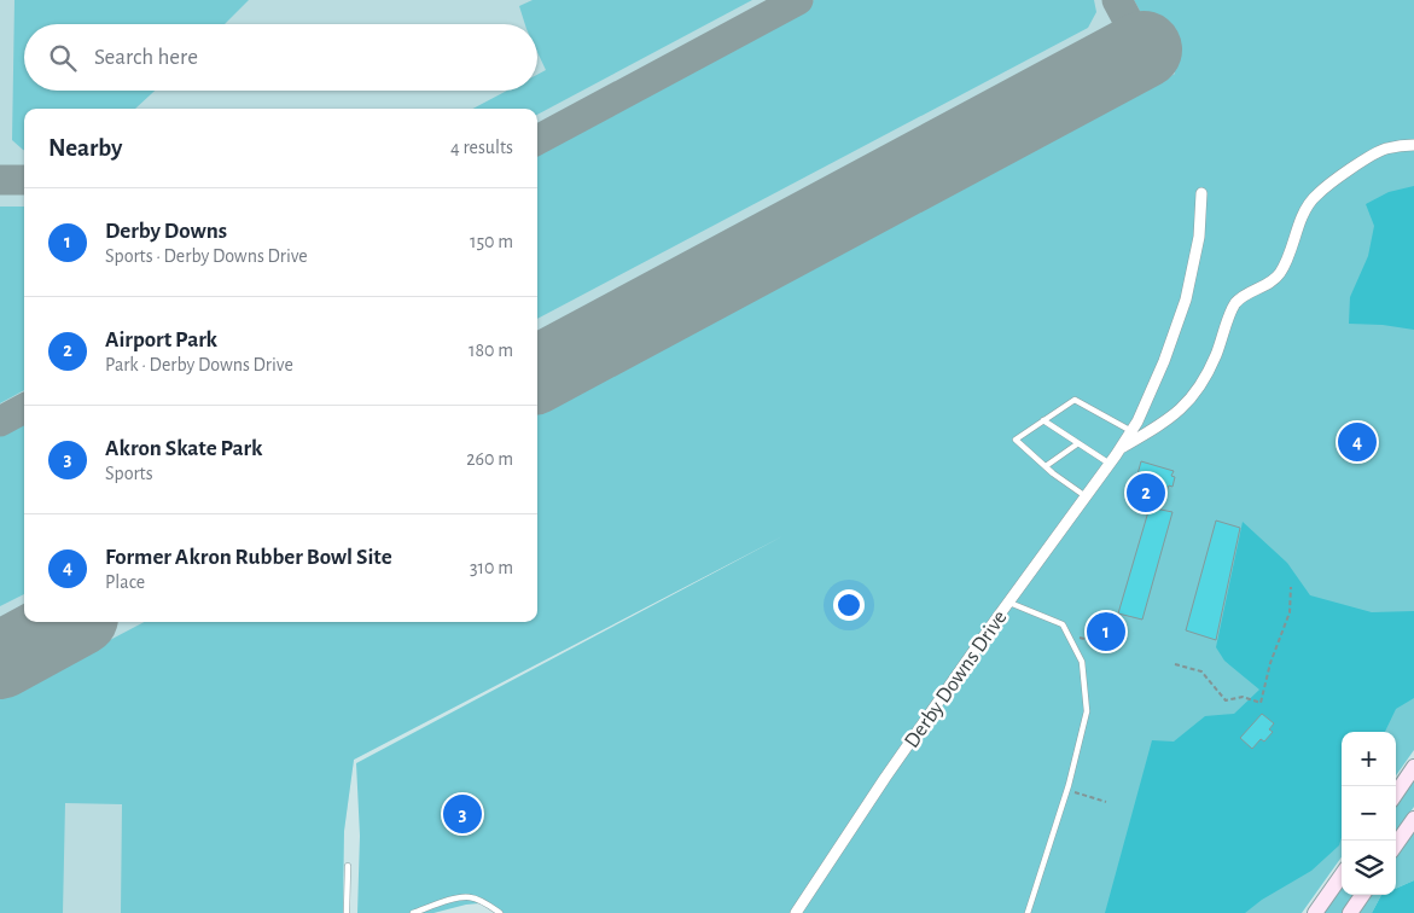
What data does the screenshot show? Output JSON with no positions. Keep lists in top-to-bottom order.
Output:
{
  "streets": {
    "street": ["Derby Downs Drive"]
  },
  "page": {
    "search": "Search here",
    "heading": ["Nearby", "4 results"],
    "list": [
      {
        "mark": "1",
        "name": "Derby Downs",
        "note": "Sports · Derby Downs Drive",
        "value": "150 m"
      },
      {
        "mark": "2",
        "name": "Airport Park",
        "note": "Park · Derby Downs Drive",
        "value": "180 m"
      },
      {
        "mark": "3",
        "name": "Akron Skate Park",
        "note": "Sports",
        "value": "260 m"
      },
      {
        "mark": "4",
        "name": "Former Akron Rubber Bowl Site",
        "note": "Place",
        "value": "310 m"
      }
    ],
    "pins": [
      "4",
      "2",
      "1",
      "3"
    ],
    "map_buttons": ["+", "−"]
  }
}
